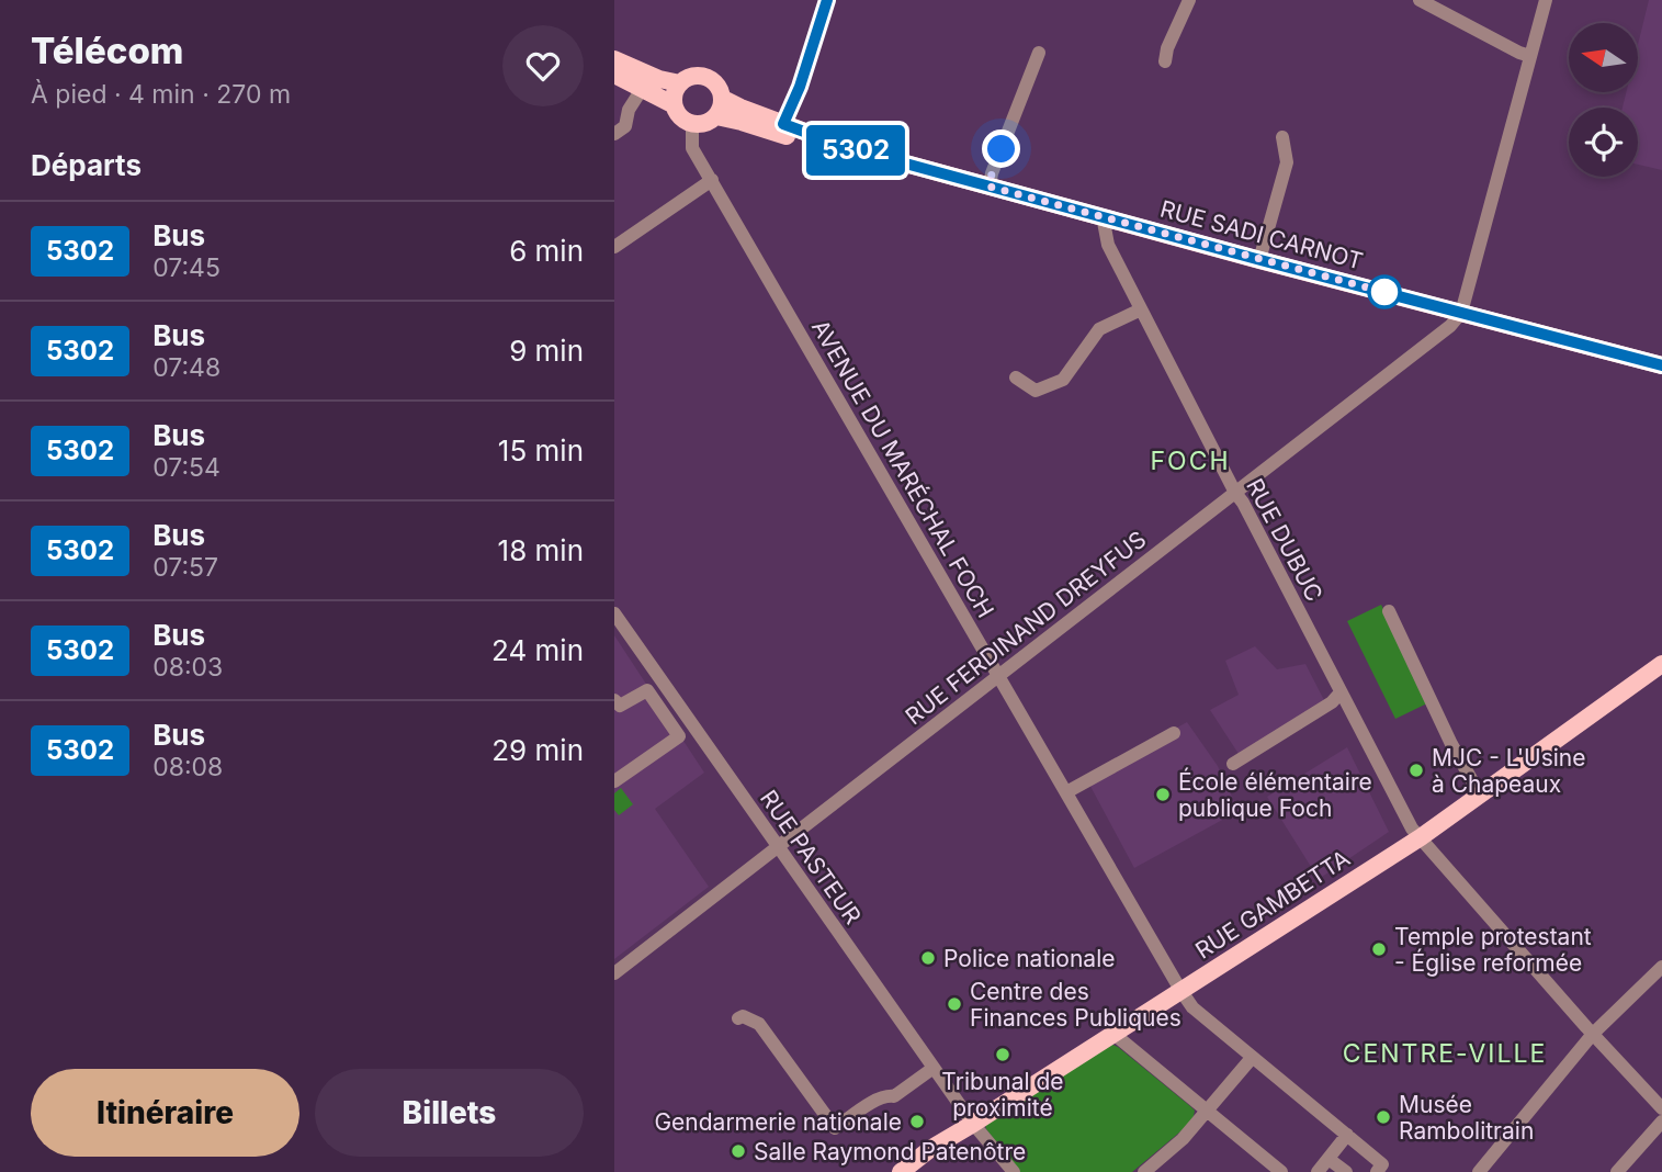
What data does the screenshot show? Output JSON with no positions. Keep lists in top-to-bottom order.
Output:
{
  "streets": {
    "main road": ["RUE SADI CARNOT", "RUE GAMBETTA"],
    "street": [
      "AVENUE DU MARÉCHAL FOCH",
      "RUE DUBUC",
      "RUE FERDINAND DREYFUS",
      "RUE PASTEUR"
    ]
  },
  "crossings": [
    ["RUE SADI CARNOT", "AVENUE DU MARÉCHAL FOCH"],
    ["RUE SADI CARNOT", "RUE DUBUC"],
    ["RUE SADI CARNOT", "RUE FERDINAND DREYFUS"],
    ["AVENUE DU MARÉCHAL FOCH", "RUE FERDINAND DREYFUS"],
    ["AVENUE DU MARÉCHAL FOCH", "RUE GAMBETTA"],
    ["RUE DUBUC", "RUE FERDINAND DREYFUS"],
    ["RUE DUBUC", "RUE GAMBETTA"],
    ["RUE FERDINAND DREYFUS", "RUE PASTEUR"],
    ["RUE PASTEUR", "RUE GAMBETTA"]
  ],
  "districts": ["FOCH", "CENTRE-VILLE"],
  "places": [
    "MJC - L'Usine à Chapeaux",
    "École élémentaire publique Foch",
    "Temple protestant - Église reformée",
    "Police nationale",
    "Centre des Finances Publiques",
    "Tribunal de proximité",
    "Musée Rambolitrain",
    "Gendarmerie nationale",
    "Salle Raymond Patenôtre"
  ],
  "lines": ["bus line 5302"],
  "north": "left",
  "page": {
    "heading": [
      ["Télécom", "À pied · 4 min · 270 m"],
      "Départs"
    ],
    "on_map": "5302",
    "list": [
      {
        "mark": "5302",
        "name": "Bus",
        "note": "07:45",
        "value": "6 min"
      },
      {
        "mark": "5302",
        "name": "Bus",
        "note": "07:48",
        "value": "9 min"
      },
      {
        "mark": "5302",
        "name": "Bus",
        "note": "07:54",
        "value": "15 min"
      },
      {
        "mark": "5302",
        "name": "Bus",
        "note": "07:57",
        "value": "18 min"
      },
      {
        "mark": "5302",
        "name": "Bus",
        "note": "08:03",
        "value": "24 min"
      },
      {
        "mark": "5302",
        "name": "Bus",
        "note": "08:08",
        "value": "29 min"
      }
    ],
    "buttons": ["Itinéraire", "Billets"]
  }
}
